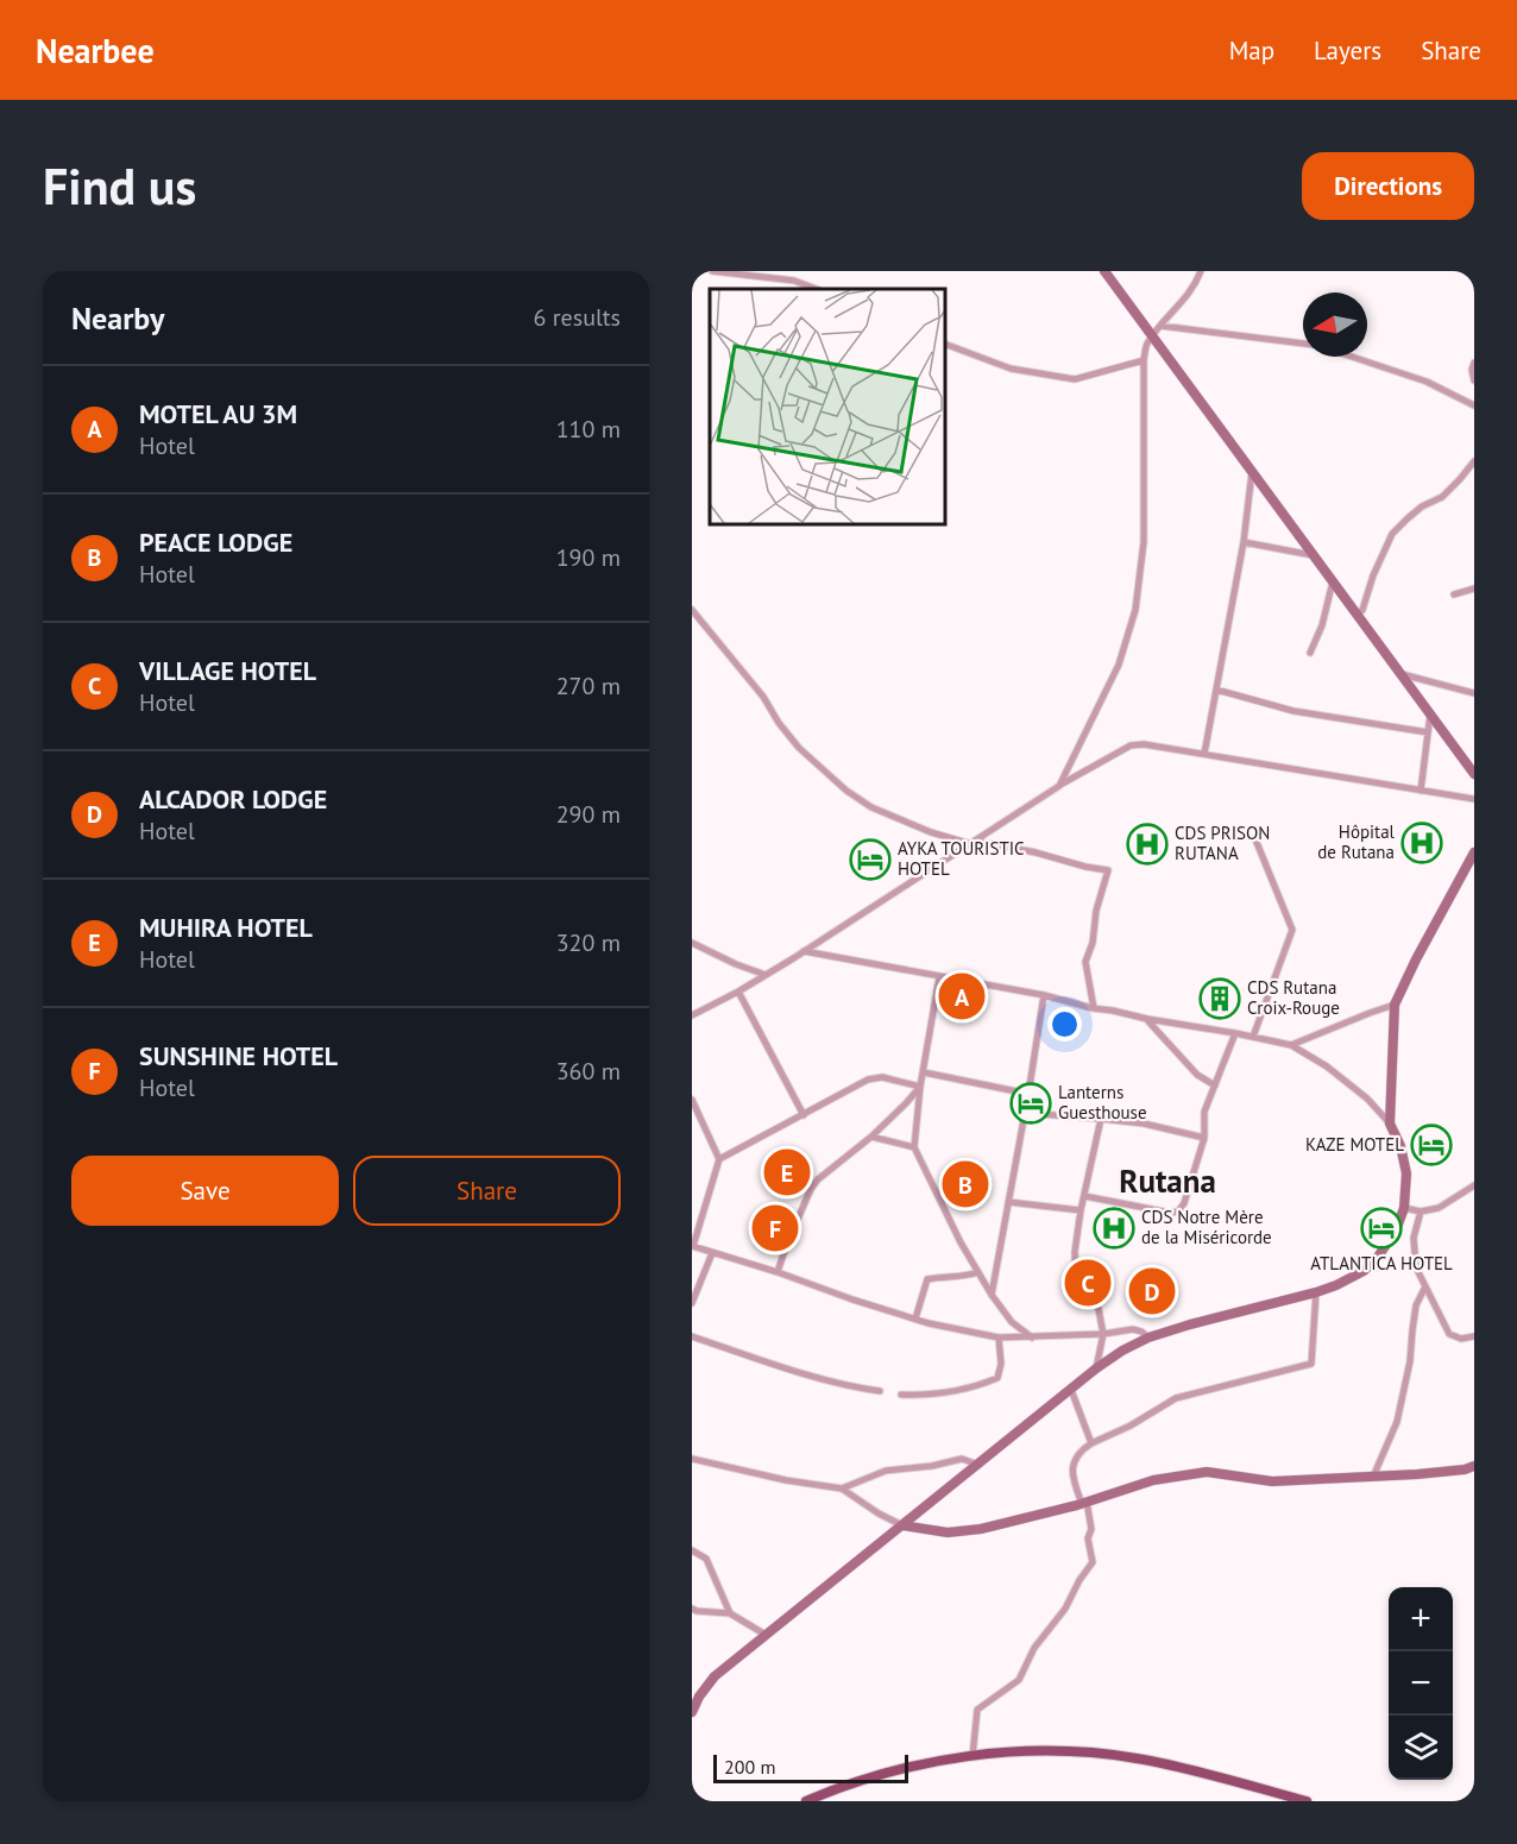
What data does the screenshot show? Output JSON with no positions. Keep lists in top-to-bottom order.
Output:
{
  "districts": ["Rutana"],
  "places": {
    "hospital": ["Hôpital de Rutana", "CDS PRISON RUTANA", "CDS Notre Mère de la Miséricorde"],
    "hotel": [
      "AYKA TOURISTIC HOTEL",
      "Lanterns Guesthouse",
      "KAZE MOTEL",
      "ATLANTICA HOTEL"
    ],
    "building": ["CDS Rutana Croix-Rouge"]
  },
  "scale_bar": "200 m",
  "north": "left",
  "page": {
    "header": "Nearbee",
    "nav": ["Map", "Layers", "Share"],
    "buttons": [
      "Directions",
      ["Save", "Share"]
    ],
    "title": "Find us",
    "heading": ["Nearby", "6 results"],
    "list": [
      {
        "mark": "A",
        "name": "MOTEL AU 3M",
        "note": "Hotel",
        "value": "110 m"
      },
      {
        "mark": "B",
        "name": "PEACE LODGE",
        "note": "Hotel",
        "value": "190 m"
      },
      {
        "mark": "C",
        "name": "VILLAGE HOTEL",
        "note": "Hotel",
        "value": "270 m"
      },
      {
        "mark": "D",
        "name": "ALCADOR LODGE",
        "note": "Hotel",
        "value": "290 m"
      },
      {
        "mark": "E",
        "name": "MUHIRA HOTEL",
        "note": "Hotel",
        "value": "320 m"
      },
      {
        "mark": "F",
        "name": "SUNSHINE HOTEL",
        "note": "Hotel",
        "value": "360 m"
      }
    ],
    "pins": [
      "A",
      "E",
      "B",
      "F",
      "C",
      "D"
    ],
    "map_buttons": ["+", "−"],
    "scale": "200 m"
  }
}
